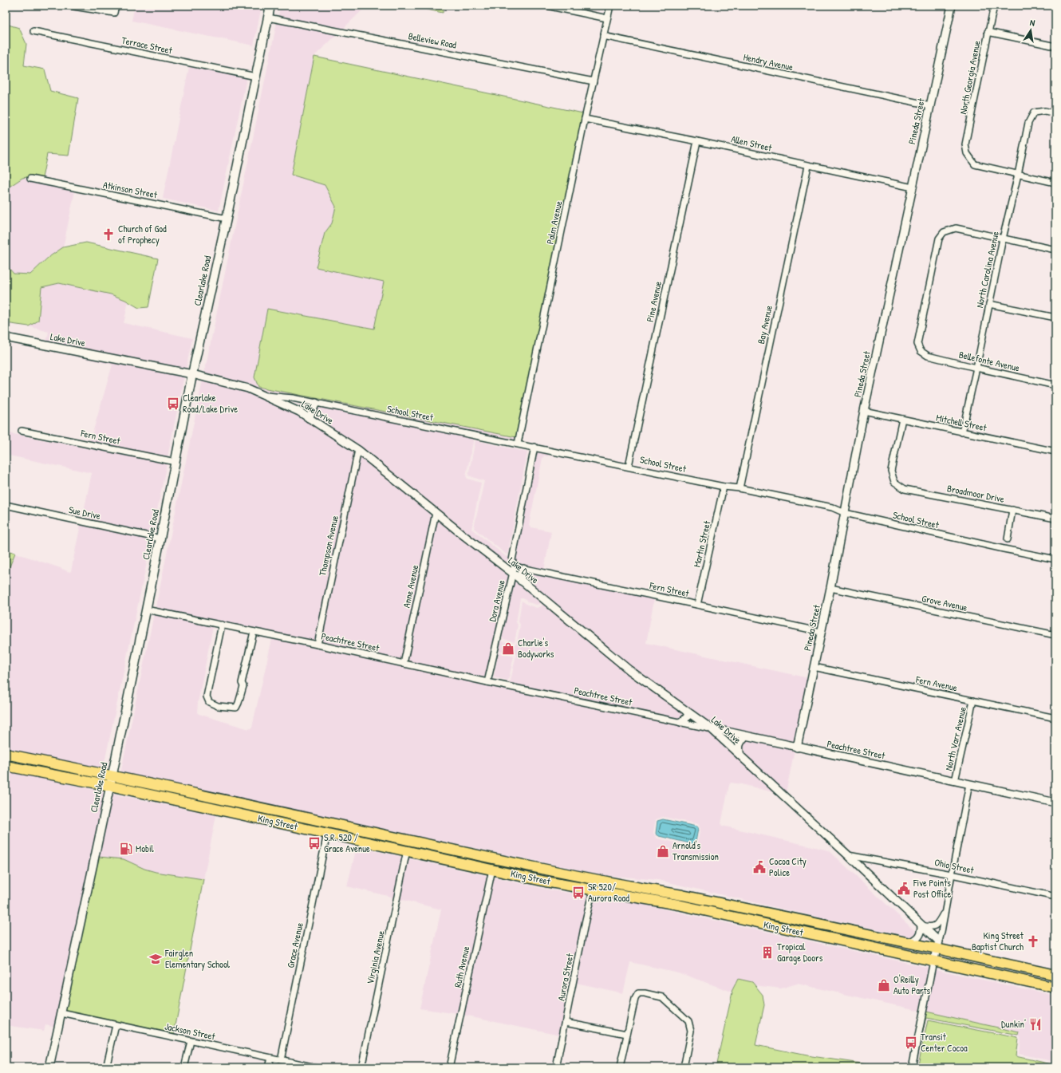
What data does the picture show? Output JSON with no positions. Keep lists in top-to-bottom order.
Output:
{
  "streets": {
    "main road": ["Clearlake Road", "King Street"],
    "street": [
      "Belleview Road",
      "Terrace Street",
      "Hendry Avenue",
      "North Georgia Avenue",
      "Pineda Street",
      "Allen Street",
      "Atkinson Street",
      "Palm Avenue",
      "North Carolina Avenue",
      "Pine Avenue",
      "Bay Avenue",
      "Lake Drive",
      "Bellefonte Avenue",
      "School Street",
      "Mitchell Street",
      "Fern Street",
      "Broadmoor Drive",
      "Sue Drive",
      "Martin Street",
      "Thompson Avenue",
      "Anne Avenue",
      "Dora Avenue",
      "Grove Avenue",
      "Peachtree Street",
      "Fern Avenue",
      "North Varr Avenue",
      "Ohio Street",
      "Grace Avenue",
      "Virginia Avenue",
      "Ruth Avenue",
      "Aurora Street",
      "Jackson Street"
    ]
  },
  "crossings": [
    ["Belleview Road", "Palm Avenue"],
    ["Belleview Road", "Clearlake Road"],
    ["Terrace Street", "Clearlake Road"],
    ["Hendry Avenue", "Pineda Street"],
    ["Hendry Avenue", "Palm Avenue"],
    ["North Georgia Avenue", "North Carolina Avenue"],
    ["Pineda Street", "Allen Street"],
    ["Pineda Street", "School Street"],
    ["Pineda Street", "Mitchell Street"],
    ["Pineda Street", "Fern Street"],
    ["Pineda Street", "Grove Avenue"],
    ["Pineda Street", "Peachtree Street"],
    ["Pineda Street", "Fern Avenue"],
    ["Allen Street", "Palm Avenue"],
    ["Allen Street", "Pine Avenue"],
    ["Allen Street", "Bay Avenue"],
    ["Atkinson Street", "Clearlake Road"],
    ["Palm Avenue", "School Street"],
    ["North Carolina Avenue", "Bellefonte Avenue"],
    ["North Carolina Avenue", "Mitchell Street"],
    ["Clearlake Road", "Lake Drive"],
    ["Clearlake Road", "Fern Street"],
    ["Clearlake Road", "Sue Drive"],
    ["Clearlake Road", "Peachtree Street"],
    ["Clearlake Road", "King Street"],
    ["Clearlake Road", "Jackson Street"],
    ["Pine Avenue", "School Street"],
    ["Bay Avenue", "School Street"],
    ["Lake Drive", "School Street"],
    ["Lake Drive", "Thompson Avenue"],
    ["Lake Drive", "Anne Avenue"],
    ["Lake Drive", "Dora Avenue"],
    ["Lake Drive", "Peachtree Street"],
    ["Lake Drive", "King Street"],
    ["Lake Drive", "Ohio Street"],
    ["School Street", "Martin Street"],
    ["School Street", "Dora Avenue"],
    ["Mitchell Street", "Broadmoor Drive"],
    ["Fern Street", "Martin Street"],
    ["Fern Street", "Dora Avenue"],
    ["Thompson Avenue", "Peachtree Street"],
    ["Anne Avenue", "Peachtree Street"],
    ["Dora Avenue", "Peachtree Street"],
    ["Peachtree Street", "North Varr Avenue"],
    ["Fern Avenue", "North Varr Avenue"],
    ["King Street", "Grace Avenue"],
    ["King Street", "Virginia Avenue"],
    ["King Street", "Ruth Avenue"],
    ["King Street", "Aurora Street"],
    ["Grace Avenue", "Jackson Street"]
  ],
  "places": {
    "church": ["Church of God of Prophecy", "King Street Baptist Church"],
    "bus stop": [
      "Clearlake Road/Lake Drive",
      "S.R. 520 / Grace Avenue",
      "SR 520/ Aurora Road",
      "Transit Center Cocoa"
    ],
    "shop": ["Charlie's Bodyworks", "Arnold's Transmission", "O'Reilly Auto Parts"],
    "fuel station": ["Mobil"],
    "public building": ["Cocoa City Police", "Five Points Post Office"],
    "building": ["Tropical Garage Doors"],
    "school or university": ["Fairglen Elementary School"],
    "restaurant": ["Dunkin'"]
  },
  "north": "top"
}
